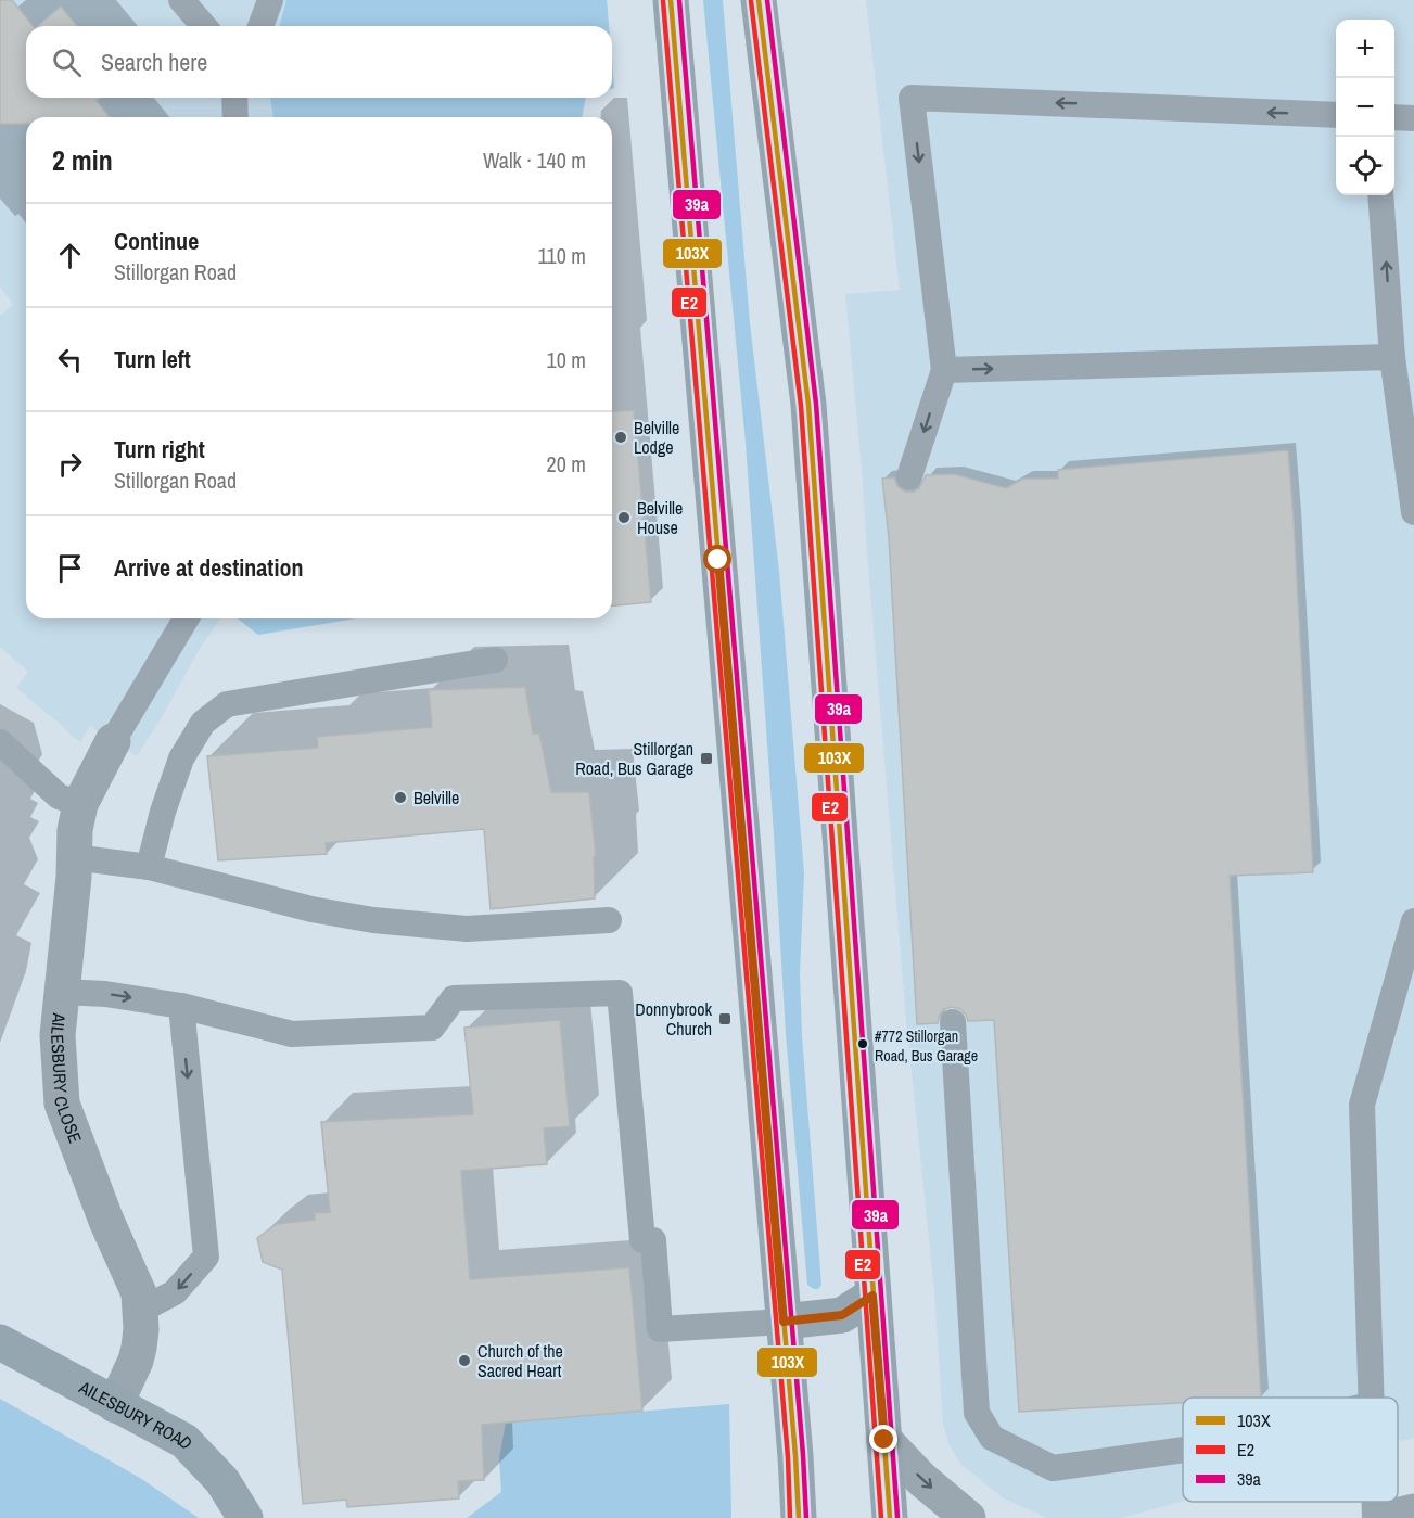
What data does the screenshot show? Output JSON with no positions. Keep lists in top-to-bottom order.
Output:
{
  "streets": {
    "main road": ["AILESBURY ROAD"],
    "street": ["AILESBURY CLOSE"]
  },
  "crossings": [
    ["AILESBURY CLOSE", "AILESBURY ROAD"]
  ],
  "places": {
    "other": [
      "Belville Lodge",
      "Belville House",
      "Belville",
      "#772 Stillorgan Road, Bus Garage",
      "Church of the Sacred Heart"
    ],
    "transit": ["Stillorgan Road, Bus Garage", "Donnybrook Church"]
  },
  "lines": ["transit line 103X", "transit line 39a", "transit line E2"],
  "legend": ["103X", "E2", "39a"],
  "page": {
    "map_buttons": ["+", "−"],
    "search": "Search here",
    "heading": ["2 min", "Walk · 140 m"],
    "list": [
      ["Continue", "Stillorgan Road", "110 m"],
      ["Turn left", "10 m"],
      ["Turn right", "Stillorgan Road", "20 m"],
      "Arrive at destination"
    ]
  }
}
